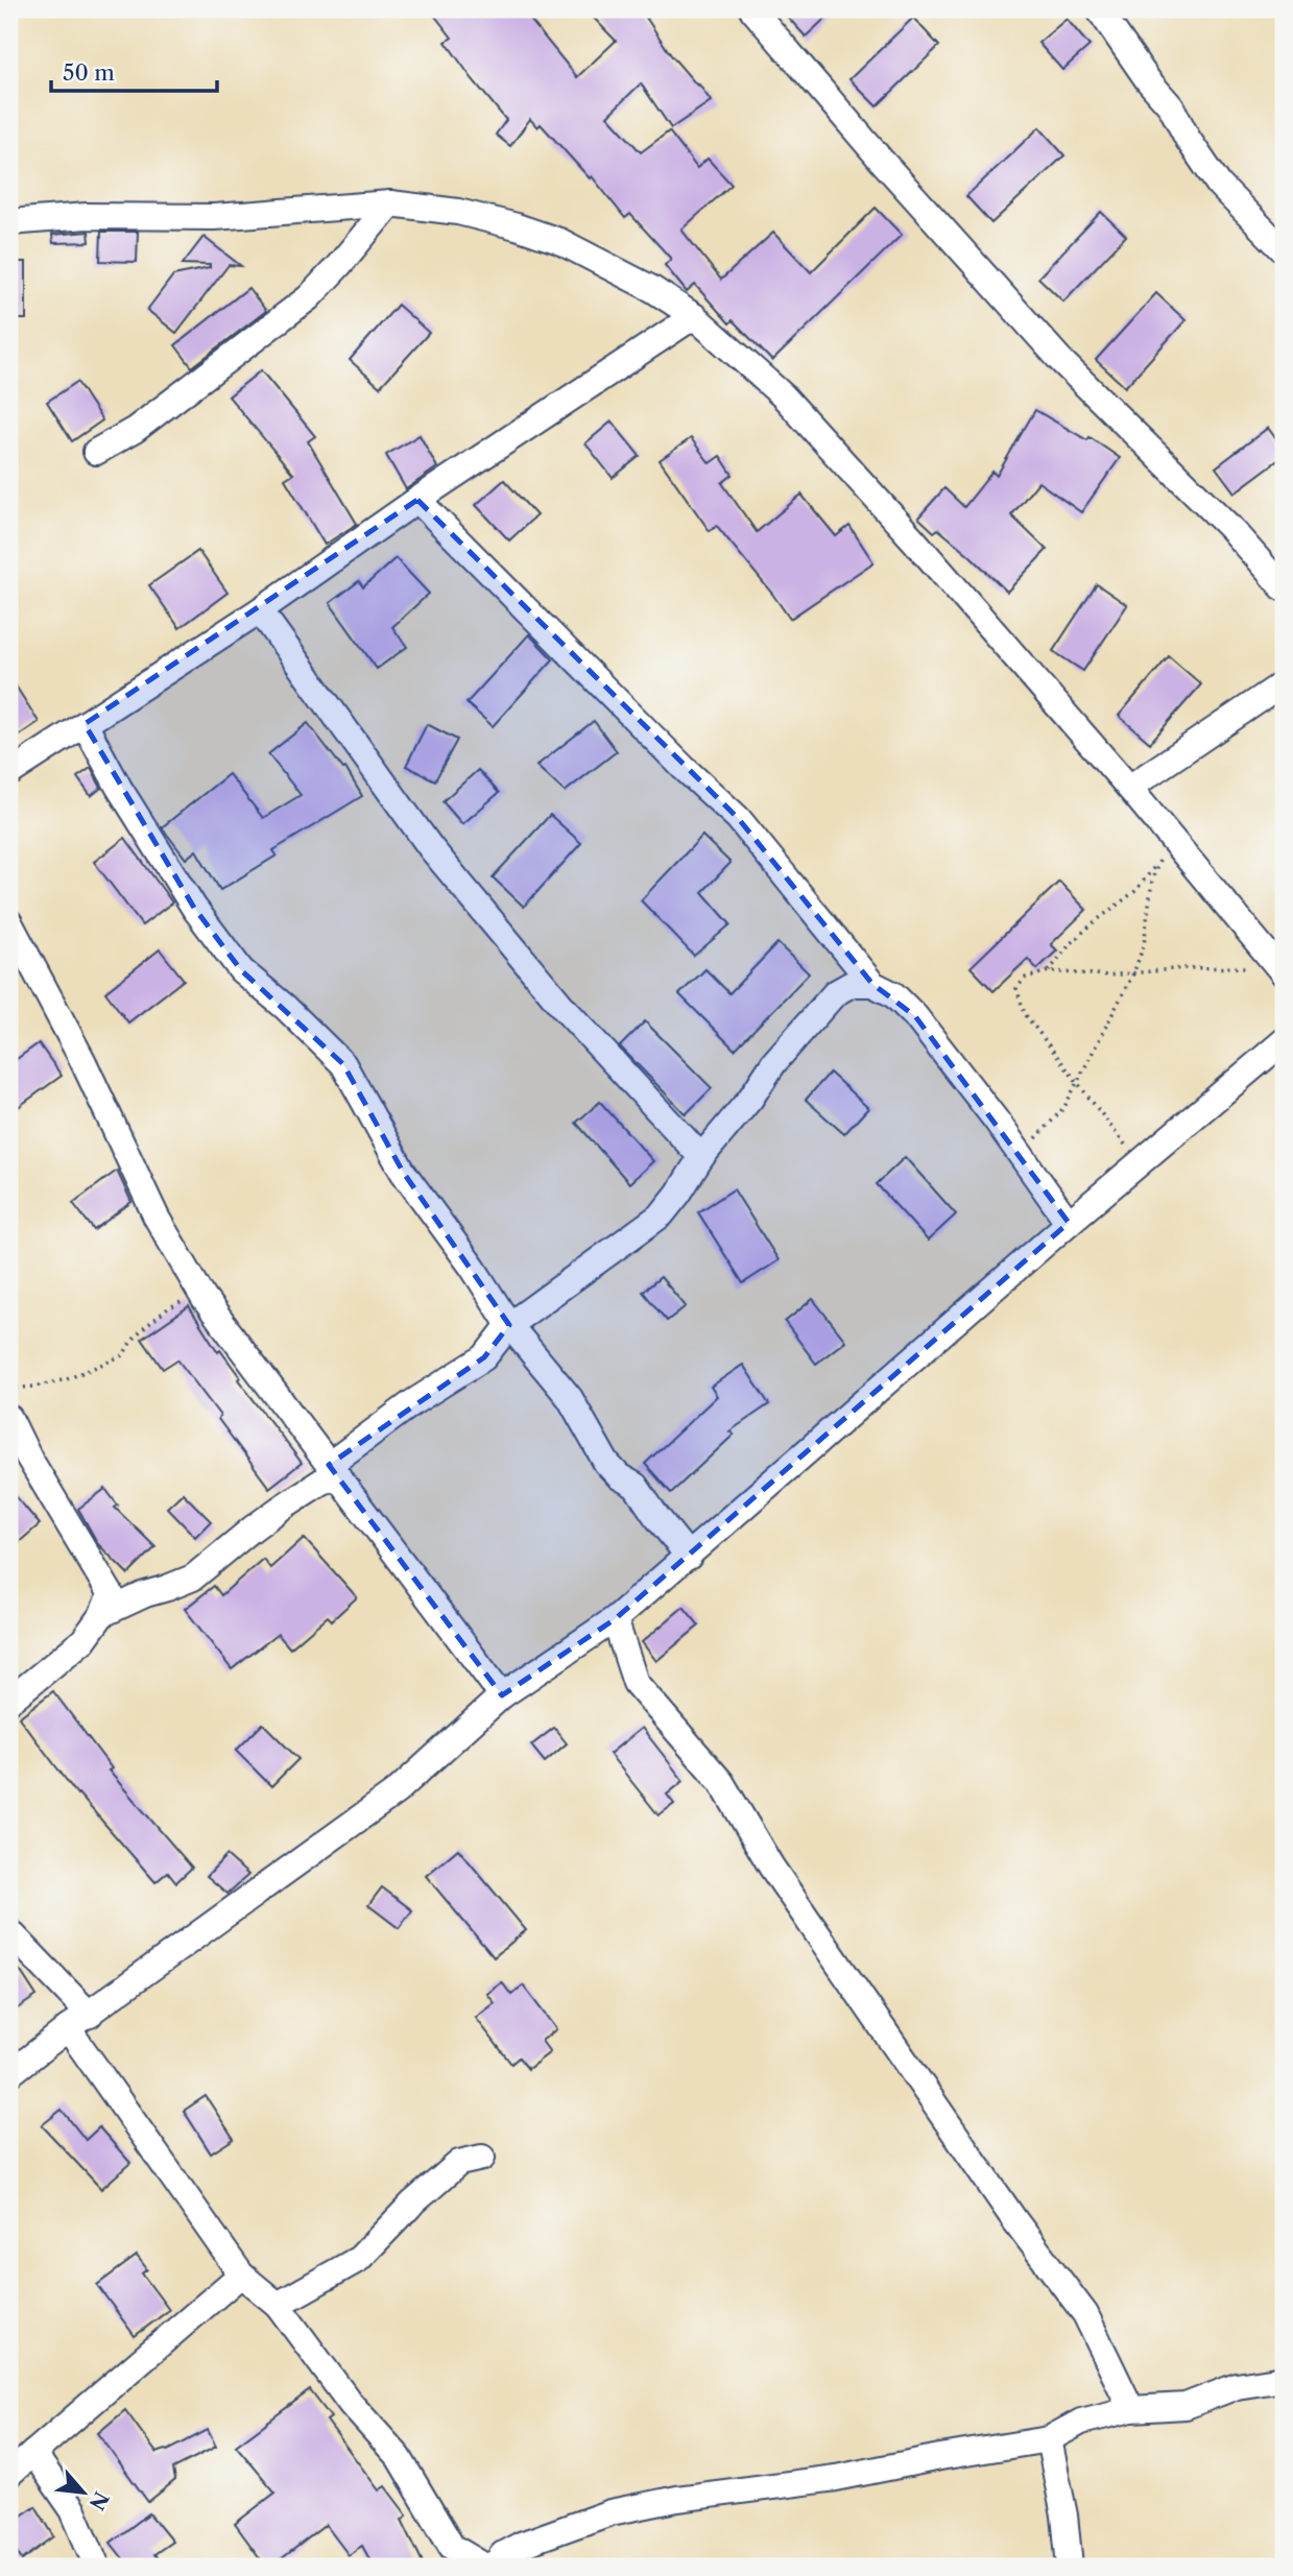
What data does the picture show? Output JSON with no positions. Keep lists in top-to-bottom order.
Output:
{
  "scale_bar": "50 m",
  "north": "bottom right"
}
